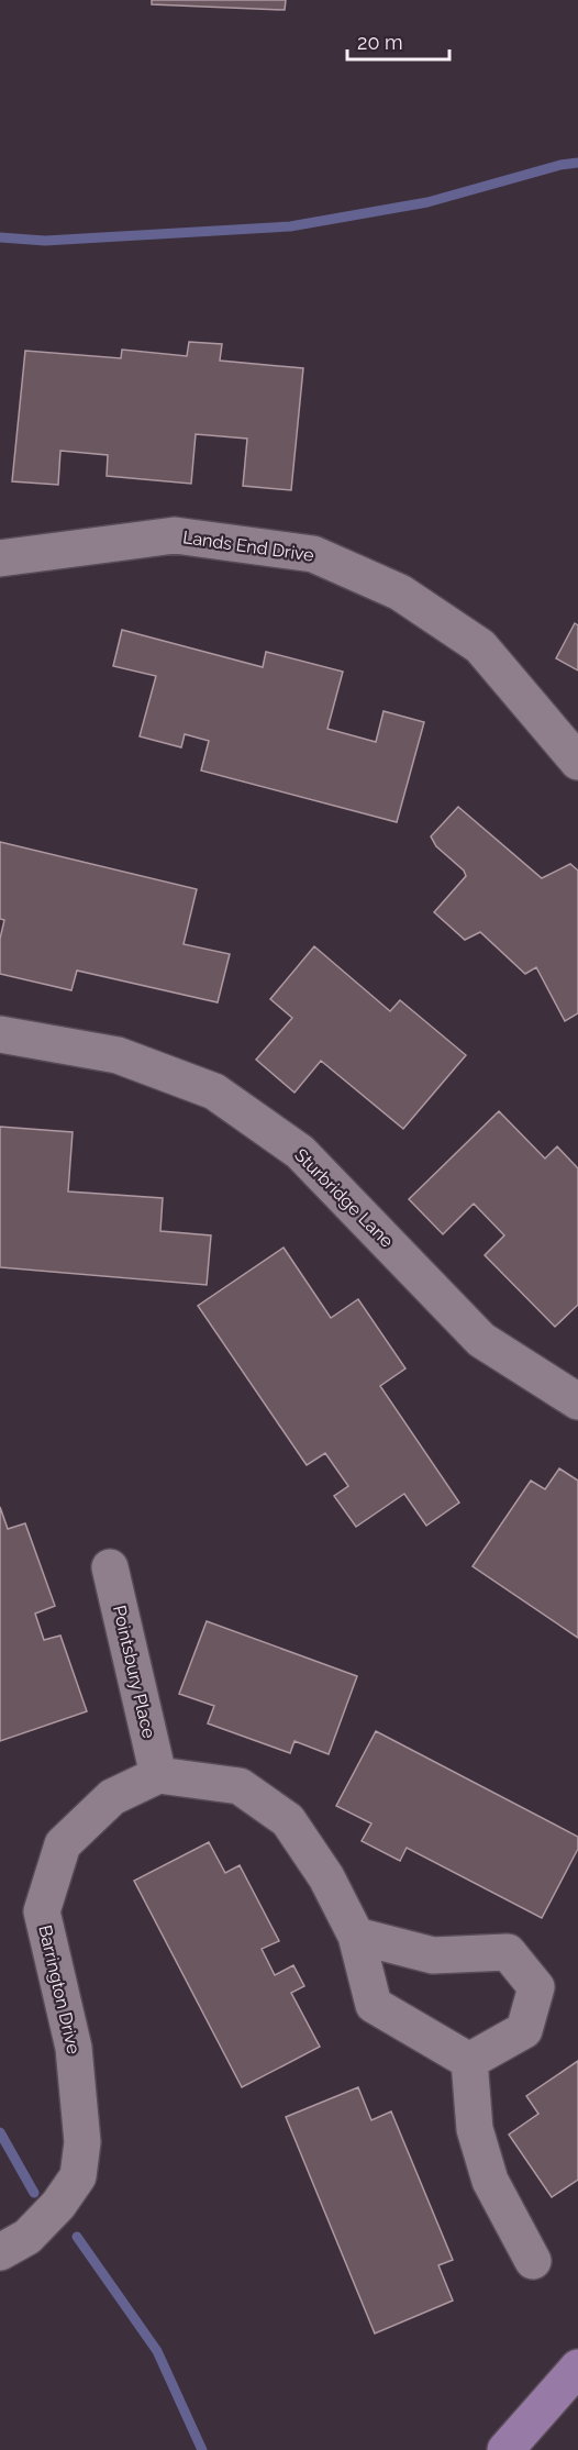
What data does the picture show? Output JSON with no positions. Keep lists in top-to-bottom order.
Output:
{
  "streets": {
    "street": [
      "Lands End Drive",
      "Sturbridge Lane",
      "Pointsbury Place",
      "Barrington Drive"
    ]
  },
  "crossings": [
    ["Pointsbury Place", "Barrington Drive"]
  ],
  "scale_bar": "20 m"
}
